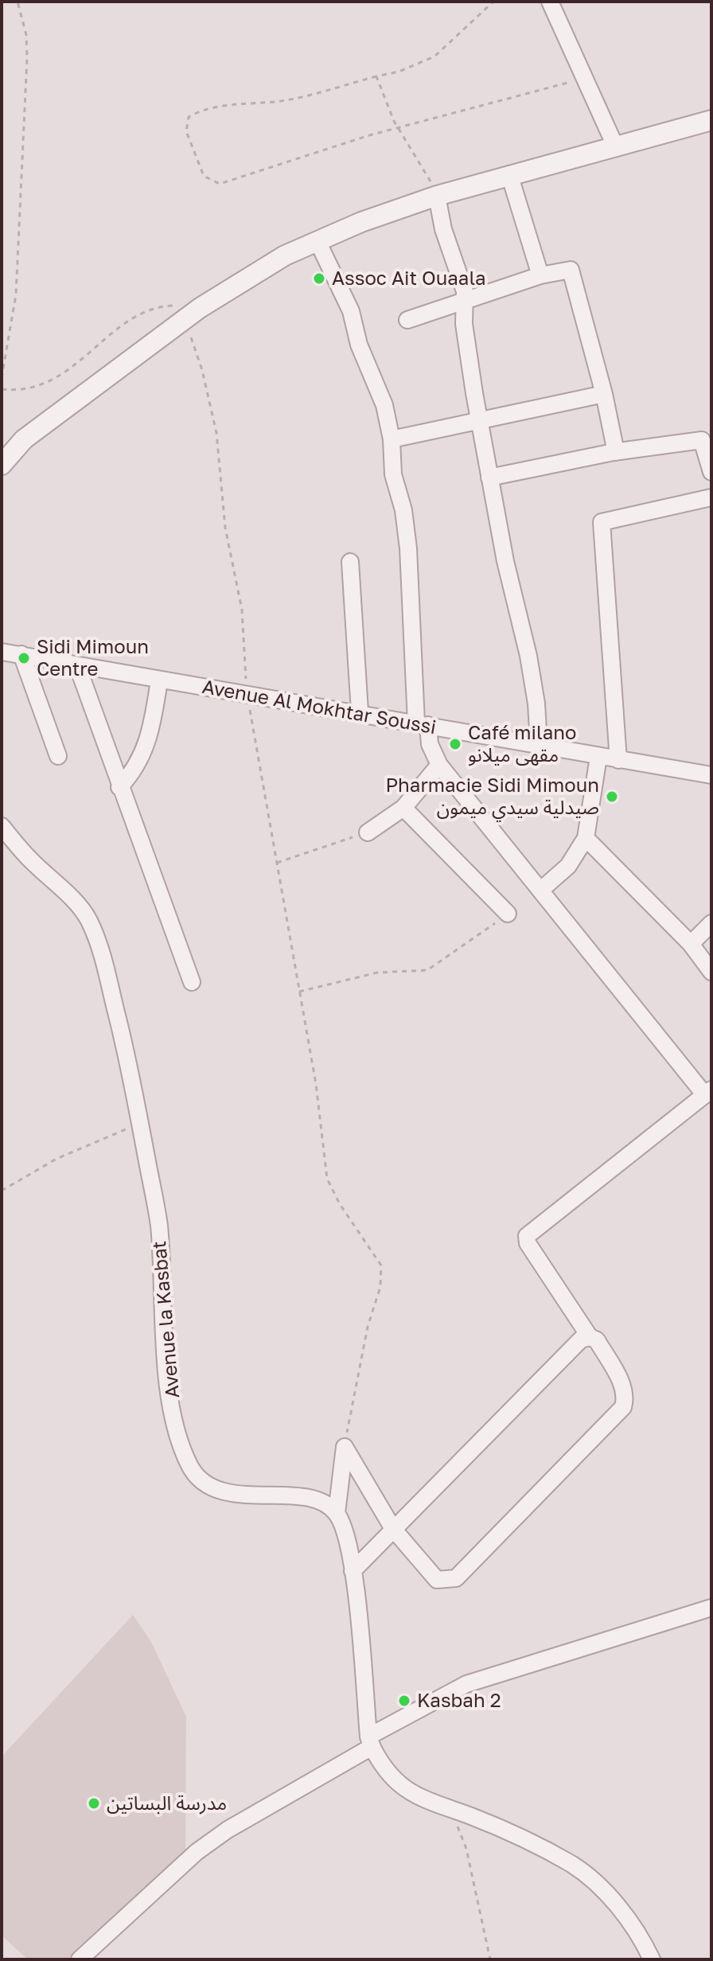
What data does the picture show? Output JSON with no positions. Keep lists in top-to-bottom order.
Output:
{
  "streets": {
    "street": ["Avenue Al Mokhtar Soussi", "Avenue la Kasbat"]
  },
  "places": [
    "Assoc Ait Ouaala",
    "Sidi Mimoun Centre",
    "Café milano مقهى ميلانو",
    "Pharmacie Sidi Mimoun صيدلية سيدي ميمون",
    "Kasbah 2",
    "مدرسة البساتين"
  ]
}
